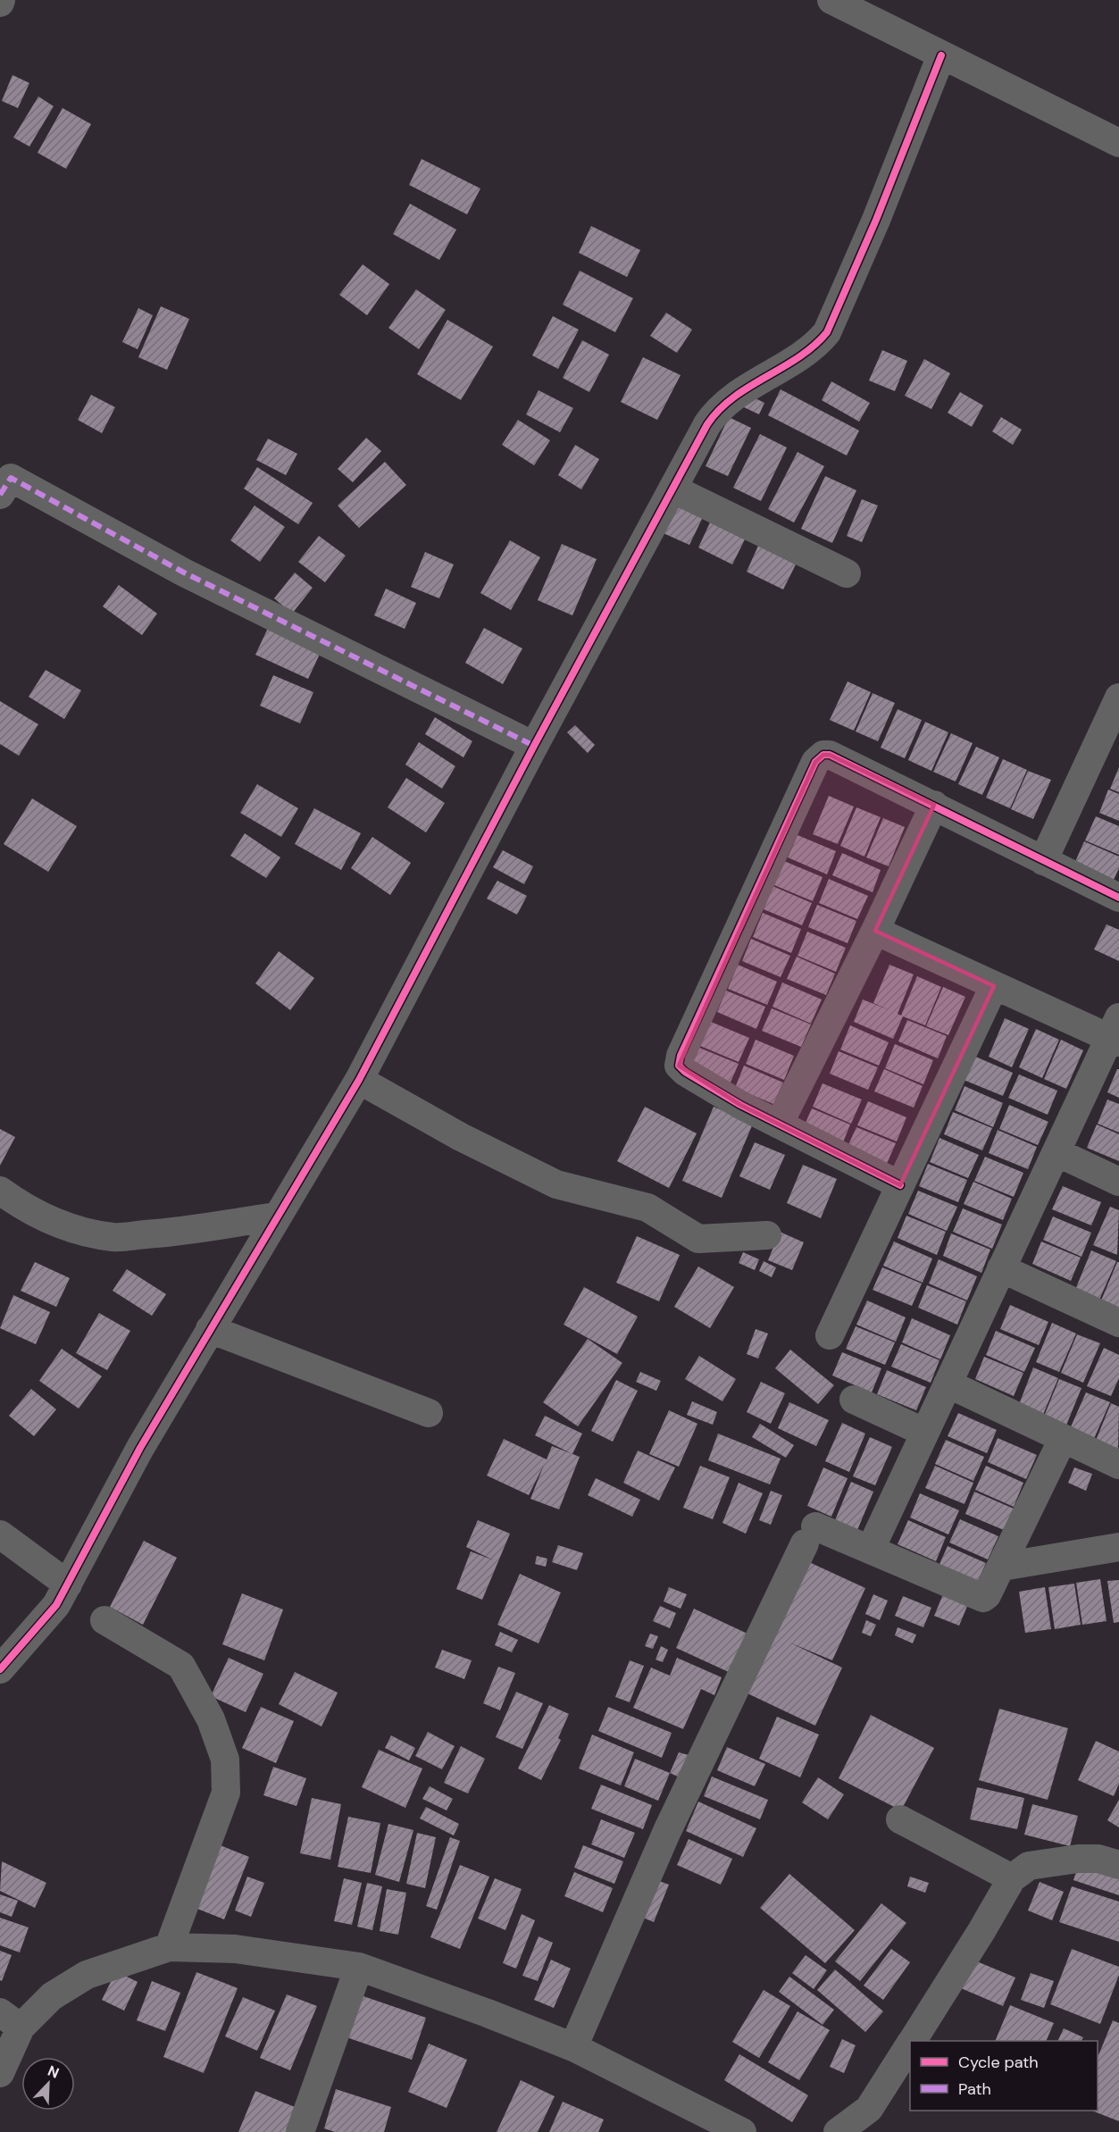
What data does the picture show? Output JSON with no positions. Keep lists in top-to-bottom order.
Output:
{
  "legend": ["Cycle path", "Path"],
  "north": "top right"
}
